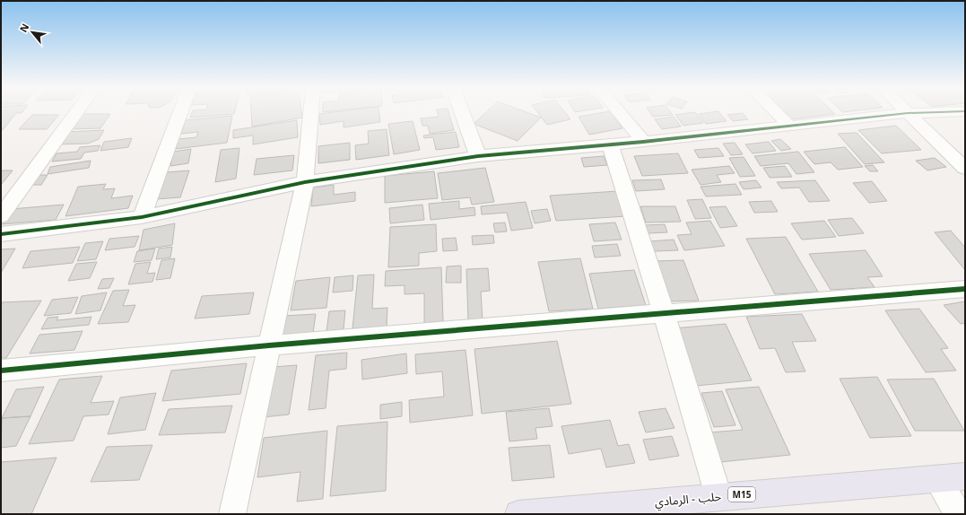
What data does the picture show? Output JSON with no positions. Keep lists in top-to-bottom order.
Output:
{
  "streets": {
    "highway": ["M15", "حلب - الرمادي"]
  },
  "north": "top left"
}
